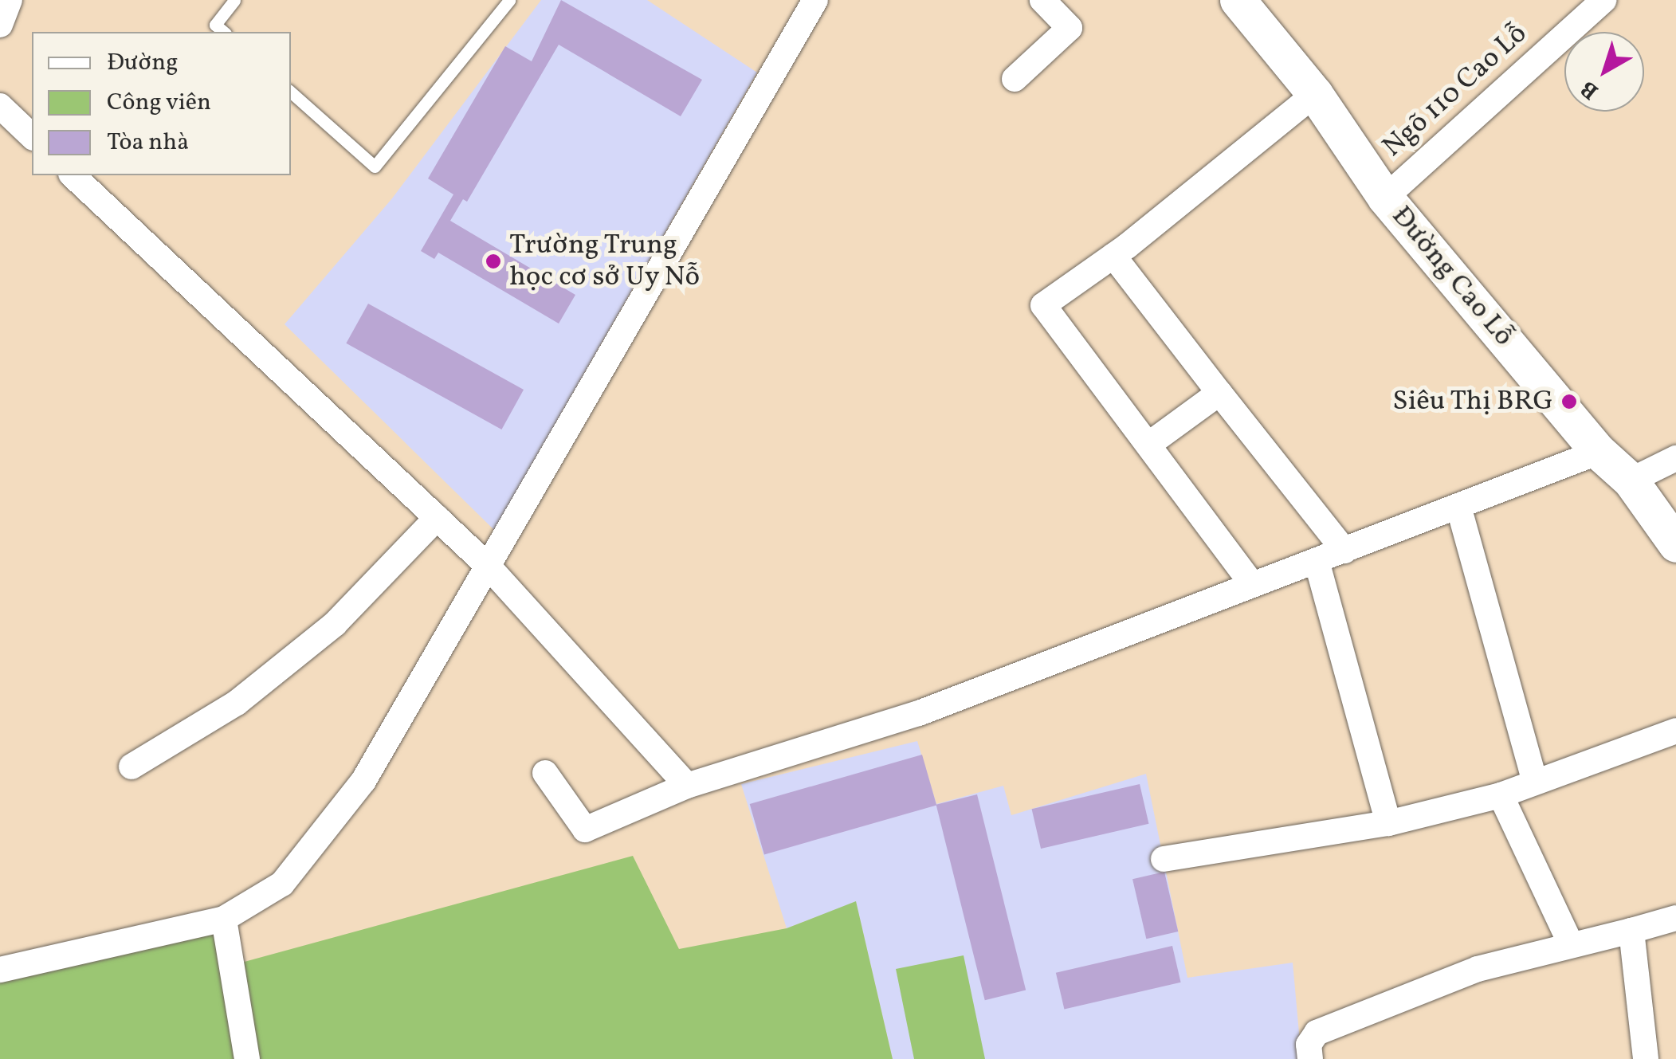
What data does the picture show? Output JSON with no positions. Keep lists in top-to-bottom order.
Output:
{
  "streets": {
    "main road": ["Đường Cao Lỗ"],
    "street": ["Ngõ 110 Cao Lỗ"]
  },
  "crossings": [
    ["Ngõ 110 Cao Lỗ", "Đường Cao Lỗ"]
  ],
  "places": ["Trường Trung học cơ sở Uy Nỗ", "Siêu Thị BRG"],
  "legend": ["Đường", "Công viên", "Tòa nhà"],
  "north": "bottom left"
}
